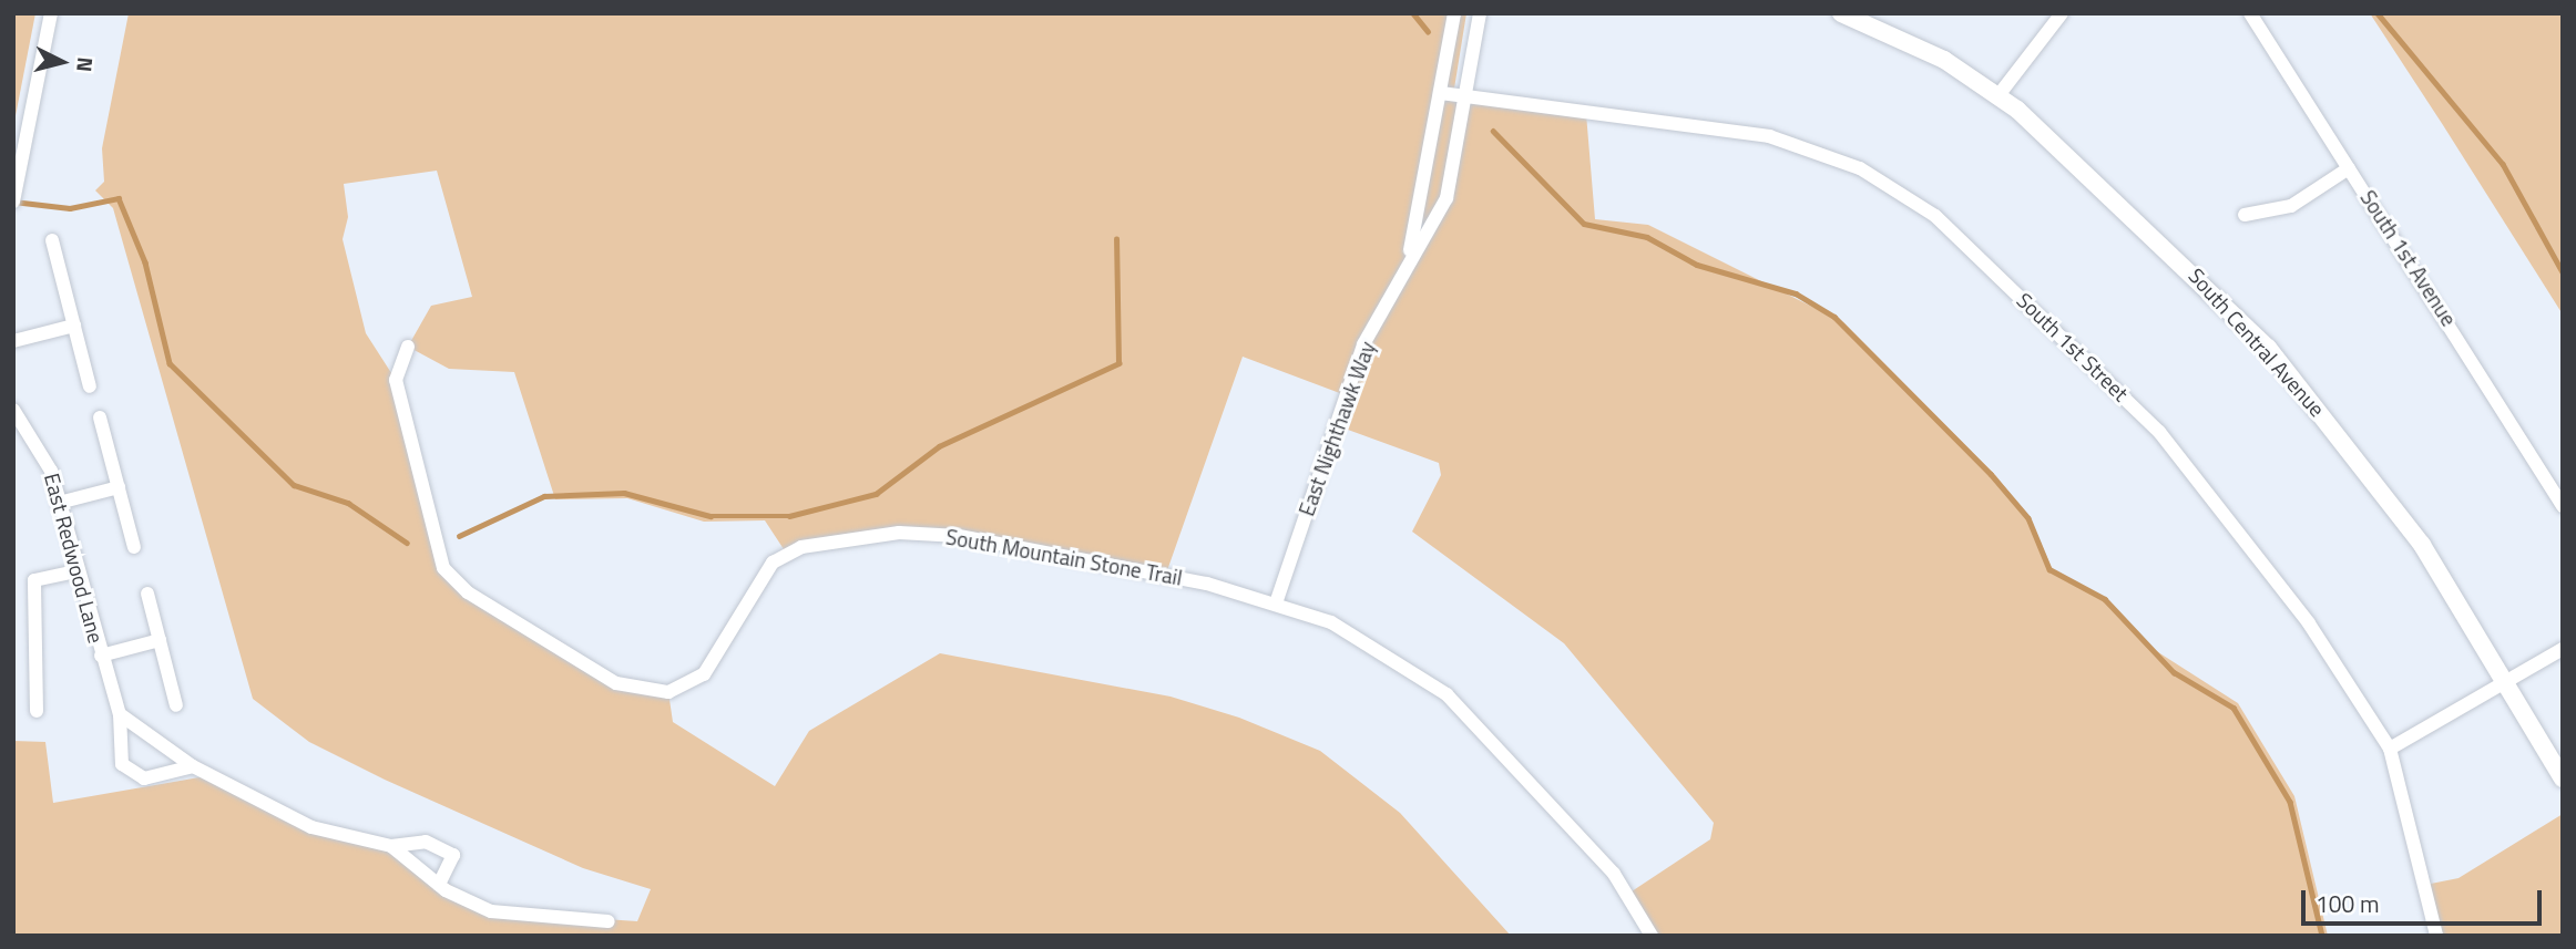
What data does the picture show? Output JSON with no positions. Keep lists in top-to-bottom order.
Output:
{
  "streets": {
    "street": [
      "South 1st Avenue",
      "South Central Avenue",
      "South 1st Street",
      "East Nighthawk Way",
      "South Mountain Stone Trail",
      "East Redwood Lane"
    ]
  },
  "crossings": [
    ["South 1st Street", "East Nighthawk Way"],
    ["East Nighthawk Way", "South Mountain Stone Trail"]
  ],
  "scale_bar": "100 m",
  "north": "right"
}
